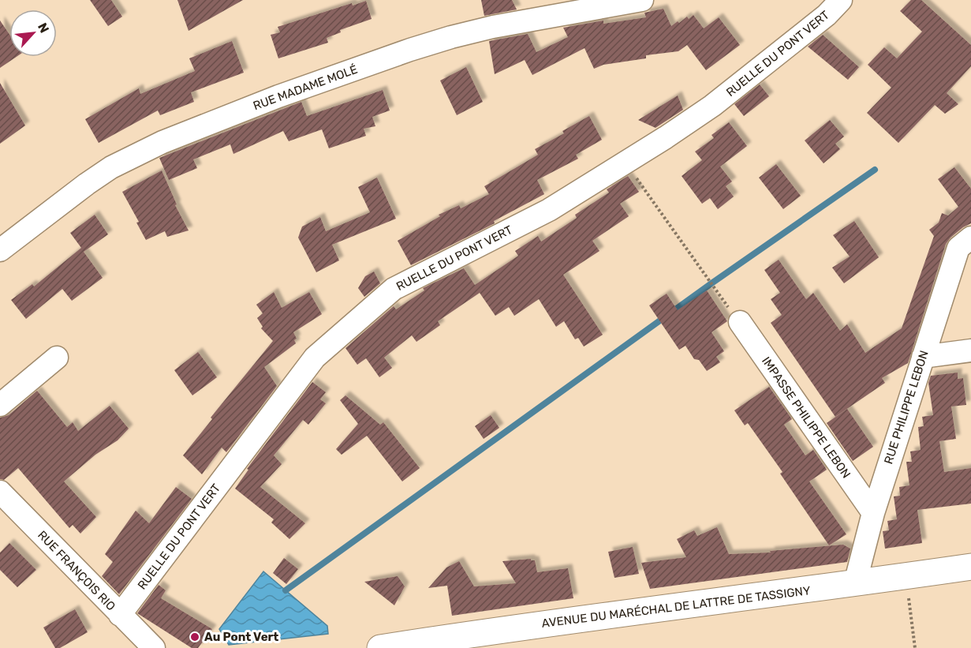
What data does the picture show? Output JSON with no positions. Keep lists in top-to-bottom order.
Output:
{
  "streets": {
    "main road": ["AVENUE DU MARÉCHAL DE LATTRE DE TASSIGNY"],
    "street": [
      "RUELLE DU PONT VERT",
      "RUE MADAME MOLÉ",
      "RUE PHILIPPE LEBON",
      "IMPASSE PHILIPPE LEBON",
      "RUE FRANÇOIS RIO"
    ]
  },
  "crossings": [
    ["RUELLE DU PONT VERT", "RUE FRANÇOIS RIO"],
    ["RUE PHILIPPE LEBON", "IMPASSE PHILIPPE LEBON"],
    ["RUE PHILIPPE LEBON", "AVENUE DU MARÉCHAL DE LATTRE DE TASSIGNY"]
  ],
  "places": ["Au Pont Vert"],
  "north": "top right"
}
